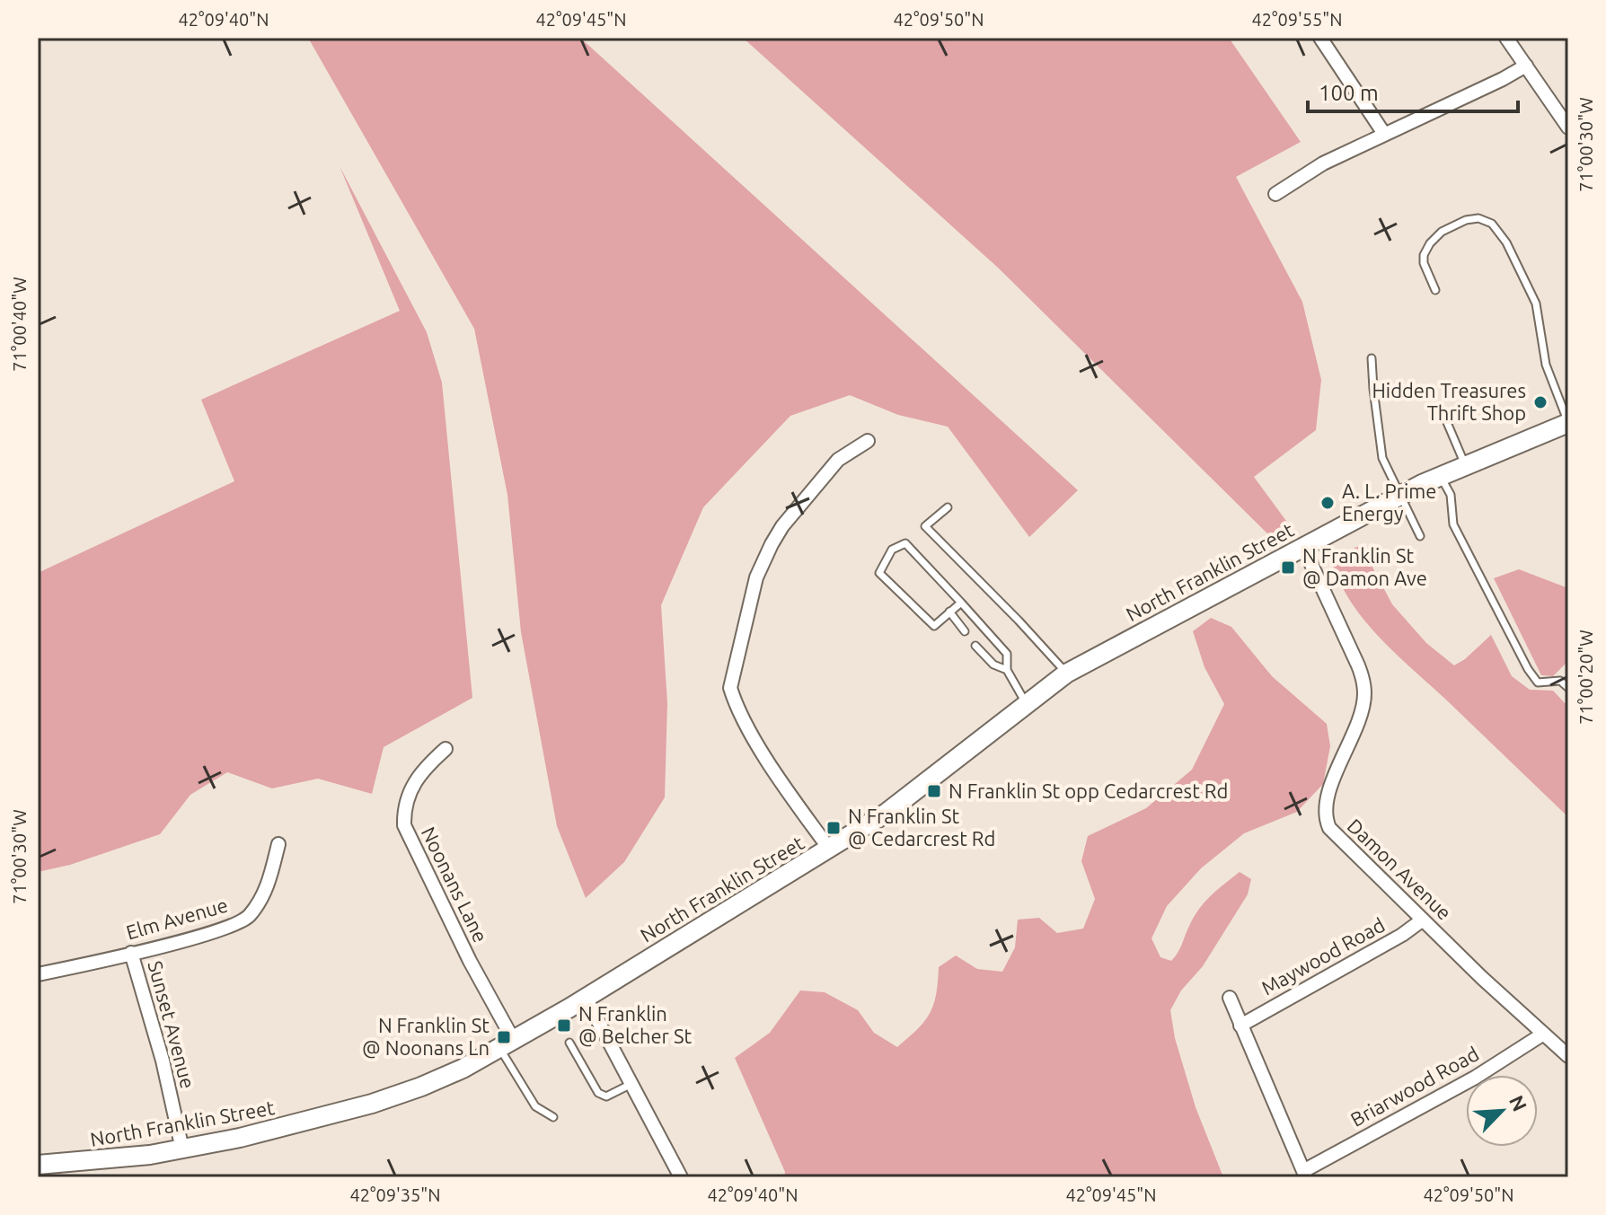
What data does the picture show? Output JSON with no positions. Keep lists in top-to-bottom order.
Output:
{
  "streets": {
    "main road": ["North Franklin Street"],
    "street": [
      "Damon Avenue",
      "Noonans Lane",
      "Elm Avenue",
      "Maywood Road",
      "Sunset Avenue",
      "Briarwood Road"
    ]
  },
  "crossings": [
    ["North Franklin Street", "Damon Avenue"],
    ["North Franklin Street", "Noonans Lane"],
    ["North Franklin Street", "Sunset Avenue"],
    ["Damon Avenue", "Maywood Road"],
    ["Damon Avenue", "Briarwood Road"],
    ["Elm Avenue", "Sunset Avenue"]
  ],
  "places": {
    "other": ["Hidden Treasures Thrift Shop", "A. L. Prime Energy"],
    "transit": [
      "N Franklin St @ Damon Ave",
      "N Franklin St opp Cedarcrest Rd",
      "N Franklin St @ Cedarcrest Rd",
      "N Franklin @ Belcher St",
      "N Franklin St @ Noonans Ln"
    ]
  },
  "scale_bar": "100 m",
  "north": "top right",
  "coordinates": [
    "42°09'40\"N",
    "42°09'45\"N",
    "42°09'50\"N",
    "42°09'55\"N",
    "71°00'30\"W",
    "71°00'40\"W",
    "71°00'20\"W",
    "42°09'35\"N"
  ]
}
